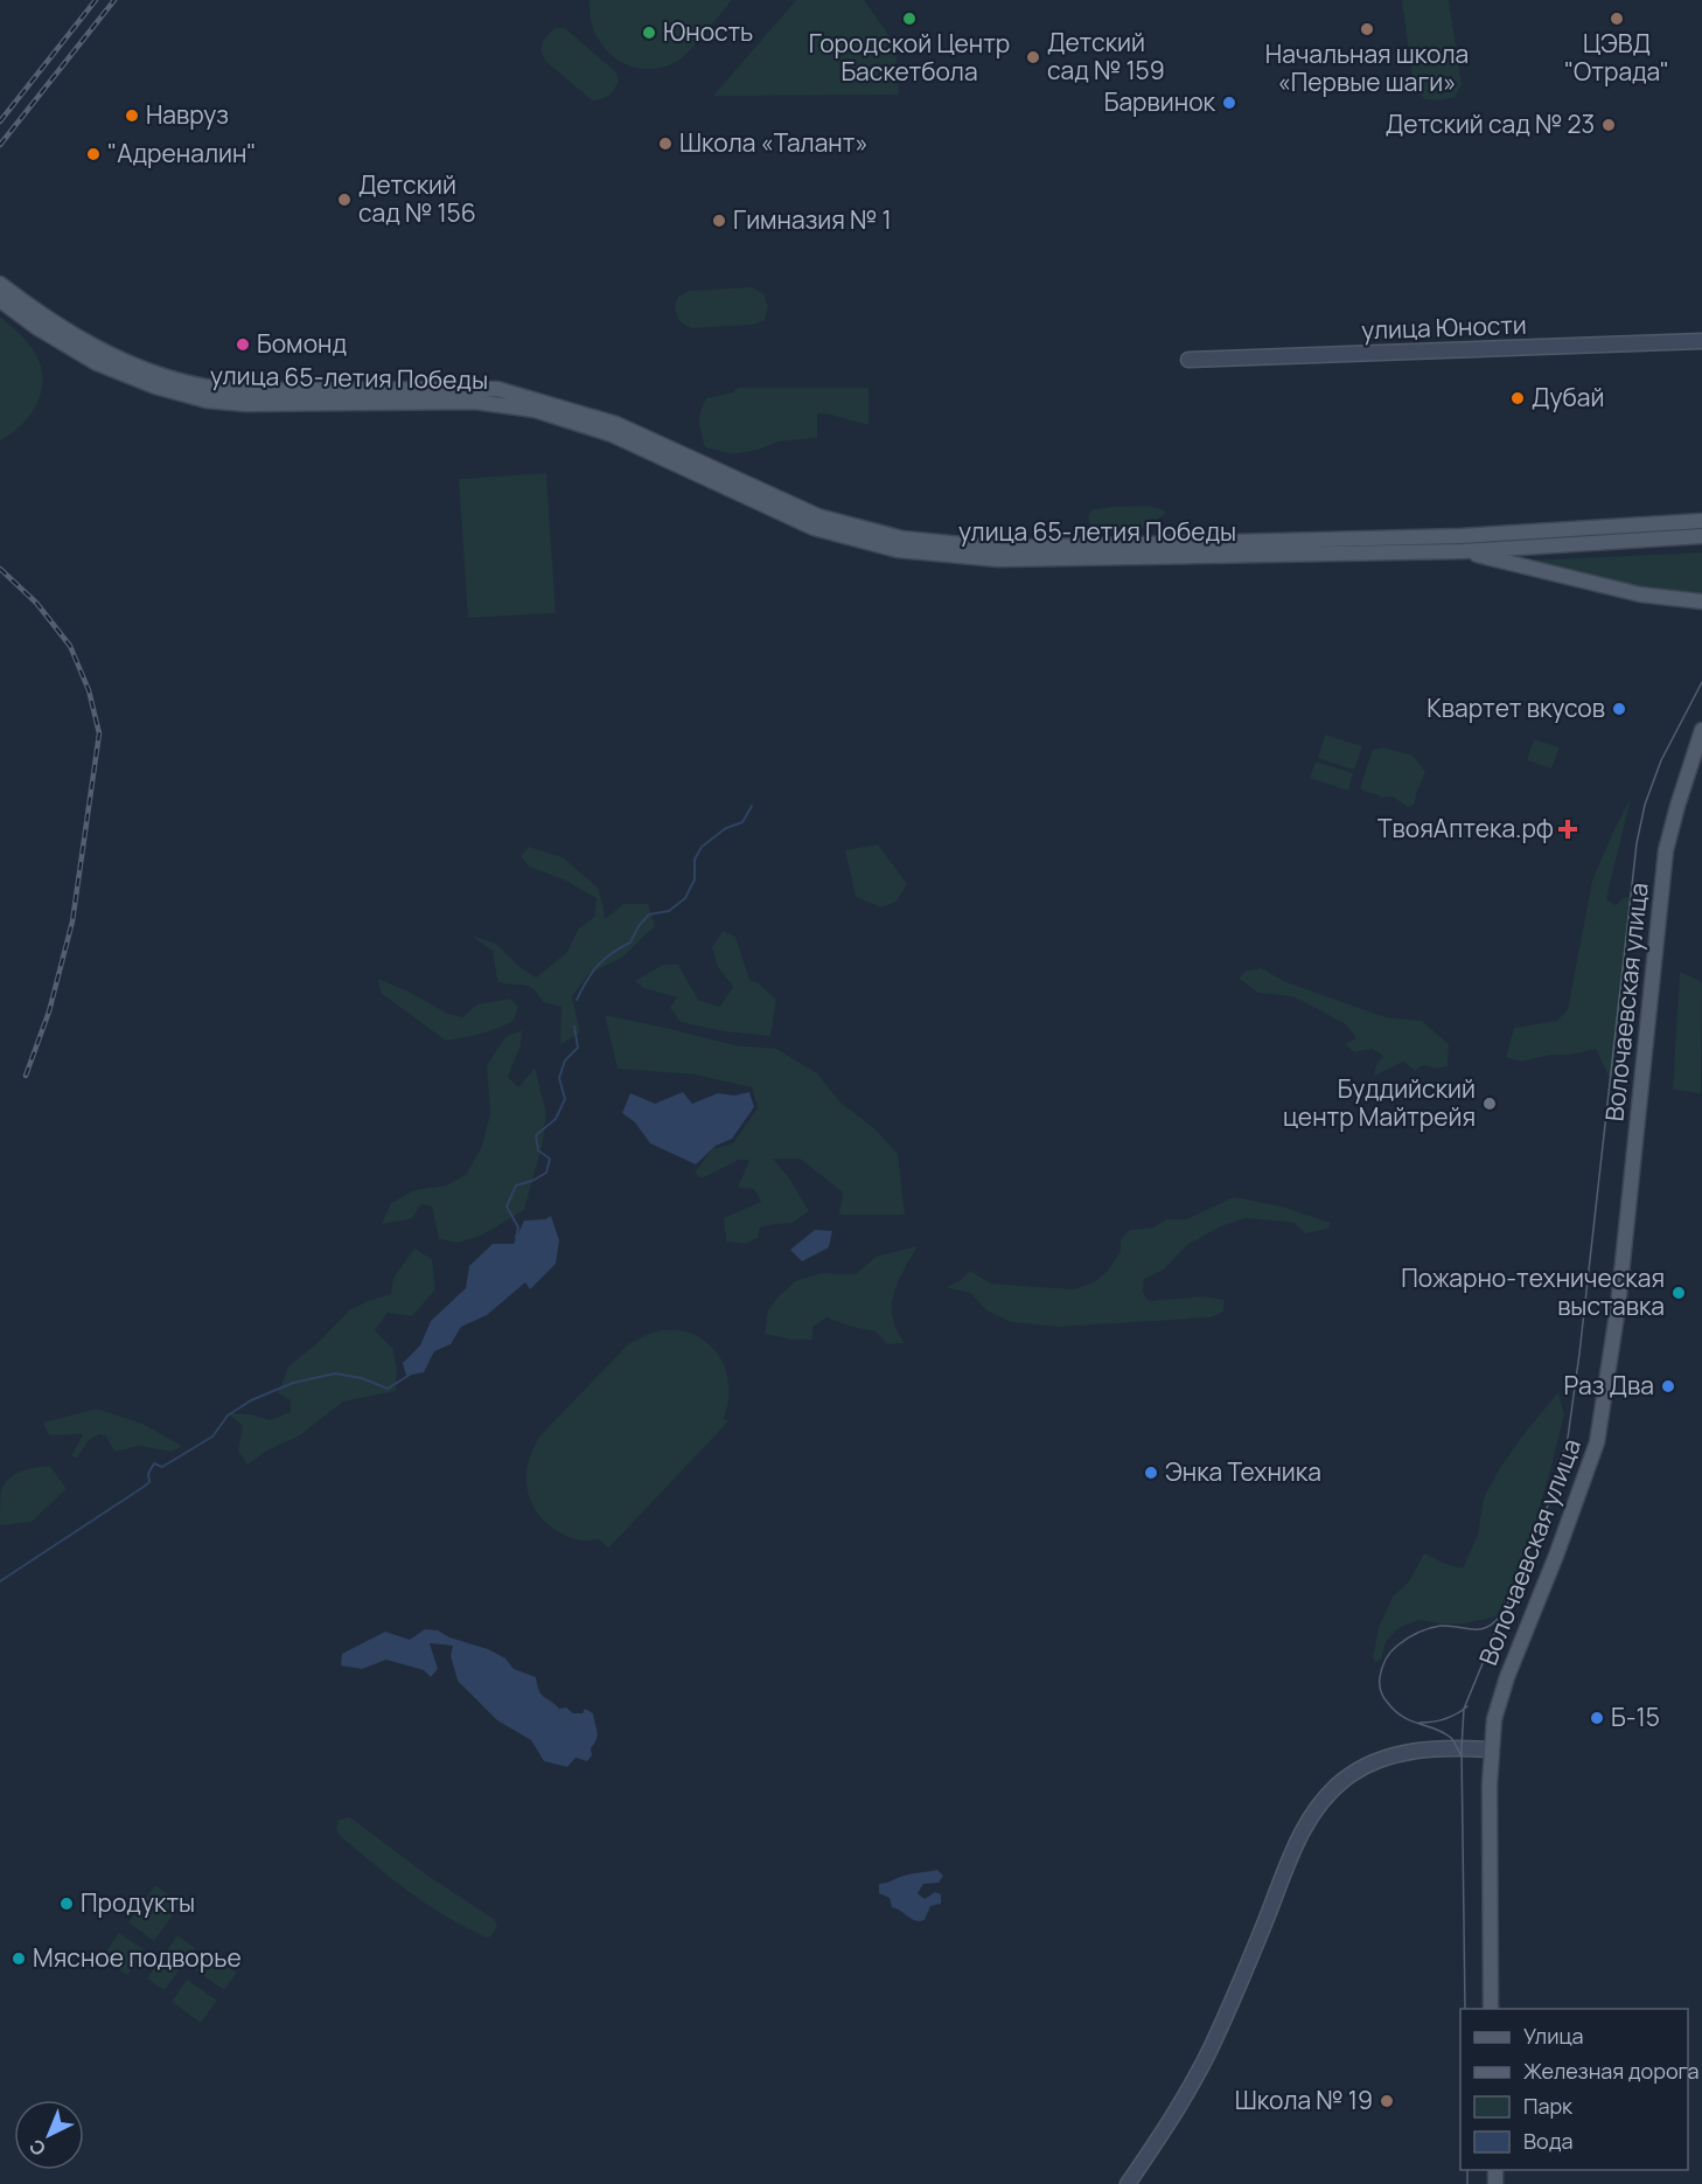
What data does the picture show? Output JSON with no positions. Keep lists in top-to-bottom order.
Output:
{
  "streets": {
    "main road": ["улица Юности", "улица 65-летия Победы", "Волочаевская улица"]
  },
  "places": {
    "other": [
      "Городской Центр Баскетбола",
      "ЦЭВД \"Отрада\"",
      "Начальная школа «Первые шаги»",
      "Юность",
      "Детский сад № 159",
      "Барвинок",
      "Навруз",
      "Детский сад № 23",
      "Школа «Талант»",
      "\"Адреналин\"",
      "Детский сад № 156",
      "Гимназия № 1",
      "Бомонд",
      "Дубай",
      "Квартет вкусов",
      "Буддийский центр Майтрейя",
      "Пожарно-техническая выставка",
      "Раз Два",
      "Энка Техника",
      "Б-15",
      "Продукты",
      "Мясное подворье",
      "Школа № 19"
    ],
    "health": ["ТвояАптека.рф"]
  },
  "legend": [
    "Улица",
    "Железная дорога",
    "Парк",
    "Вода"
  ],
  "north": "bottom left"
}
